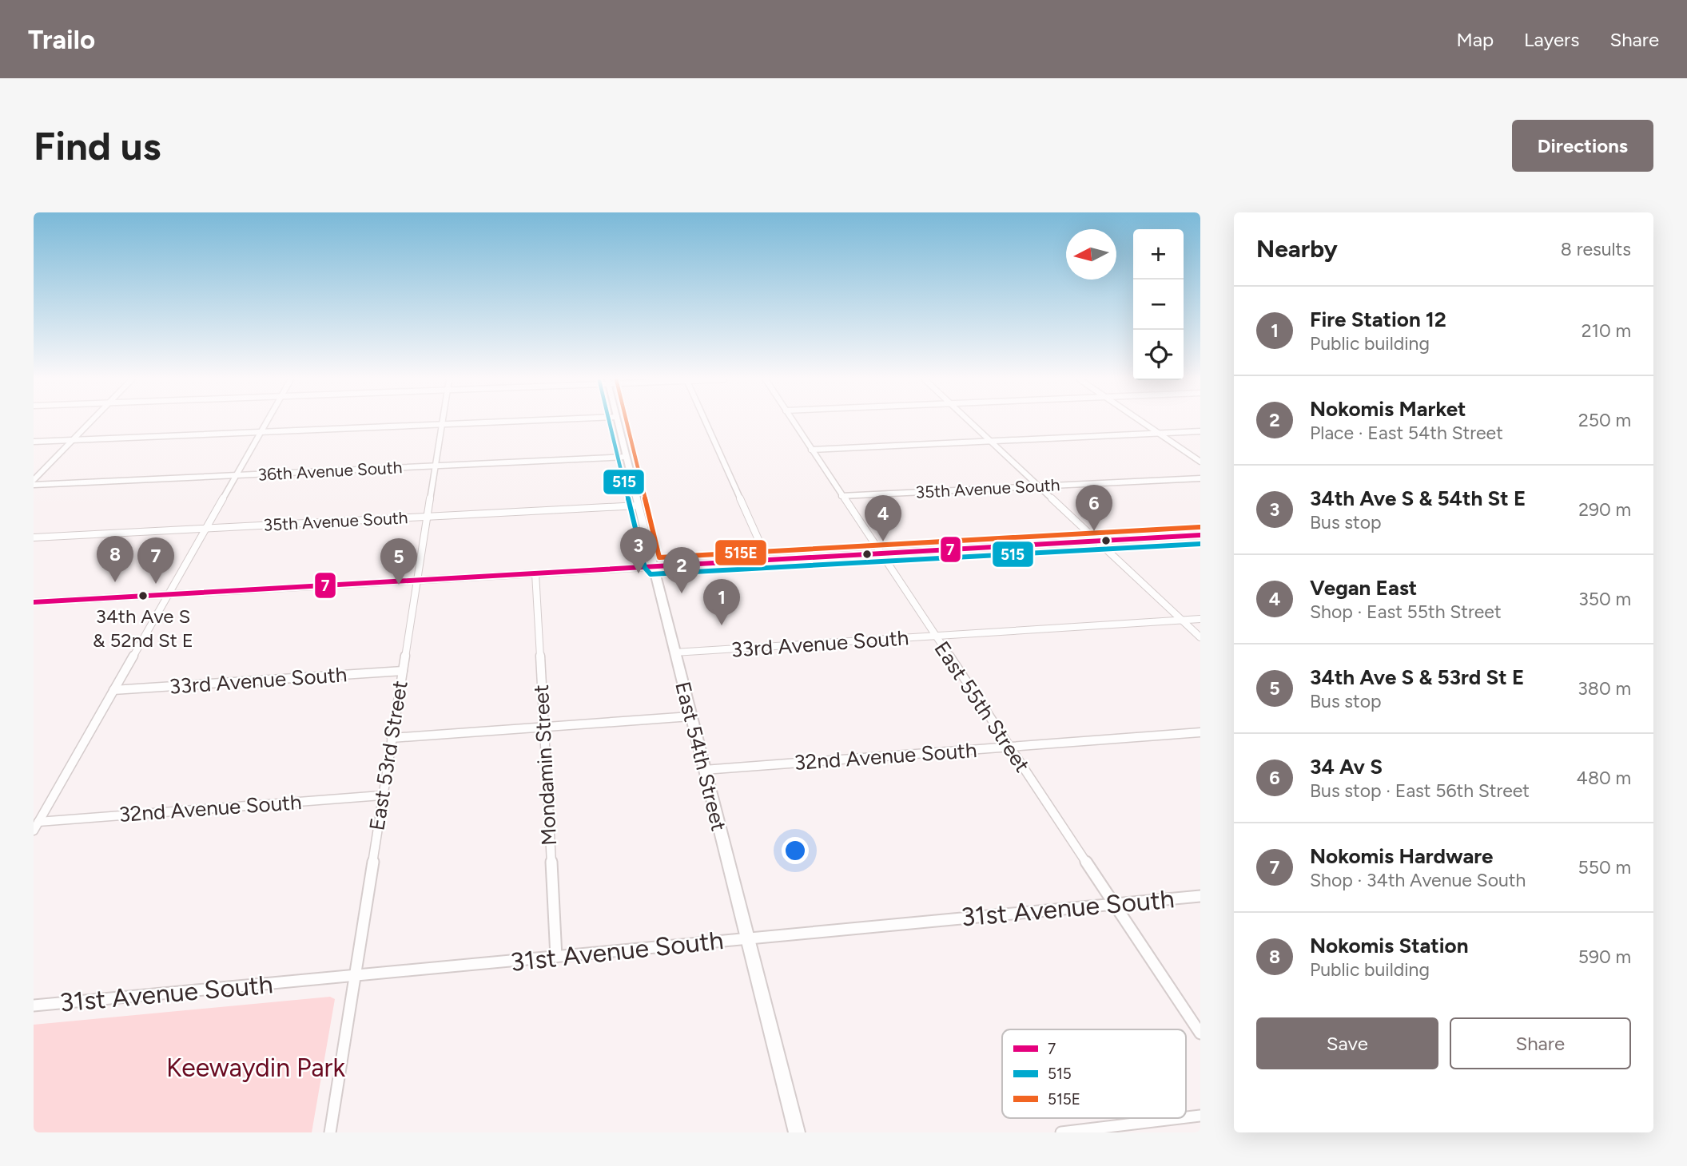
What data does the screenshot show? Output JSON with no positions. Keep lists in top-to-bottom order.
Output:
{
  "streets": {
    "street": [
      "36th Avenue South",
      "35th Avenue South",
      "33rd Avenue South",
      "East 55th Street",
      "East 53rd Street",
      "East 54th Street",
      "32nd Avenue South",
      "Mondamin Street",
      "31st Avenue South"
    ]
  },
  "crossings": [
    ["36th Avenue South", "East 53rd Street"],
    ["36th Avenue South", "East 54th Street"],
    ["35th Avenue South", "East 55th Street"],
    ["35th Avenue South", "East 53rd Street"],
    ["35th Avenue South", "East 54th Street"],
    ["33rd Avenue South", "East 55th Street"],
    ["33rd Avenue South", "East 53rd Street"],
    ["33rd Avenue South", "East 54th Street"],
    ["East 55th Street", "32nd Avenue South"],
    ["East 55th Street", "31st Avenue South"],
    ["East 53rd Street", "32nd Avenue South"],
    ["East 53rd Street", "31st Avenue South"],
    ["East 54th Street", "32nd Avenue South"],
    ["East 54th Street", "31st Avenue South"],
    ["Mondamin Street", "31st Avenue South"]
  ],
  "parks": ["Keewaydin Park"],
  "places": ["34th Ave S & 52nd St E"],
  "lines": ["transit line 515", "transit line 515E", "transit line 7"],
  "legend": ["7", "515", "515E"],
  "north": "left",
  "page": {
    "header": "Trailo",
    "nav": ["Map", "Layers", "Share"],
    "buttons": [
      "Directions",
      ["Save", "Share"]
    ],
    "title": "Find us",
    "heading": ["Nearby", "8 results"],
    "map_buttons": ["+", "−"],
    "list": [
      {
        "mark": "1",
        "name": "Fire Station 12",
        "note": "Public building",
        "value": "210 m"
      },
      {
        "mark": "2",
        "name": "Nokomis Market",
        "note": "Place · East 54th Street",
        "value": "250 m"
      },
      {
        "mark": "3",
        "name": "34th Ave S & 54th St E",
        "note": "Bus stop",
        "value": "290 m"
      },
      {
        "mark": "4",
        "name": "Vegan East",
        "note": "Shop · East 55th Street",
        "value": "350 m"
      },
      {
        "mark": "5",
        "name": "34th Ave S & 53rd St E",
        "note": "Bus stop",
        "value": "380 m"
      },
      {
        "mark": "6",
        "name": "34 Av S",
        "note": "Bus stop · East 56th Street",
        "value": "480 m"
      },
      {
        "mark": "7",
        "name": "Nokomis Hardware",
        "note": "Shop · 34th Avenue South",
        "value": "550 m"
      },
      {
        "mark": "8",
        "name": "Nokomis Station",
        "note": "Public building",
        "value": "590 m"
      }
    ],
    "pins": [
      "6",
      "4",
      "3",
      "8",
      "7",
      "5",
      "2",
      "1"
    ]
  }
}
